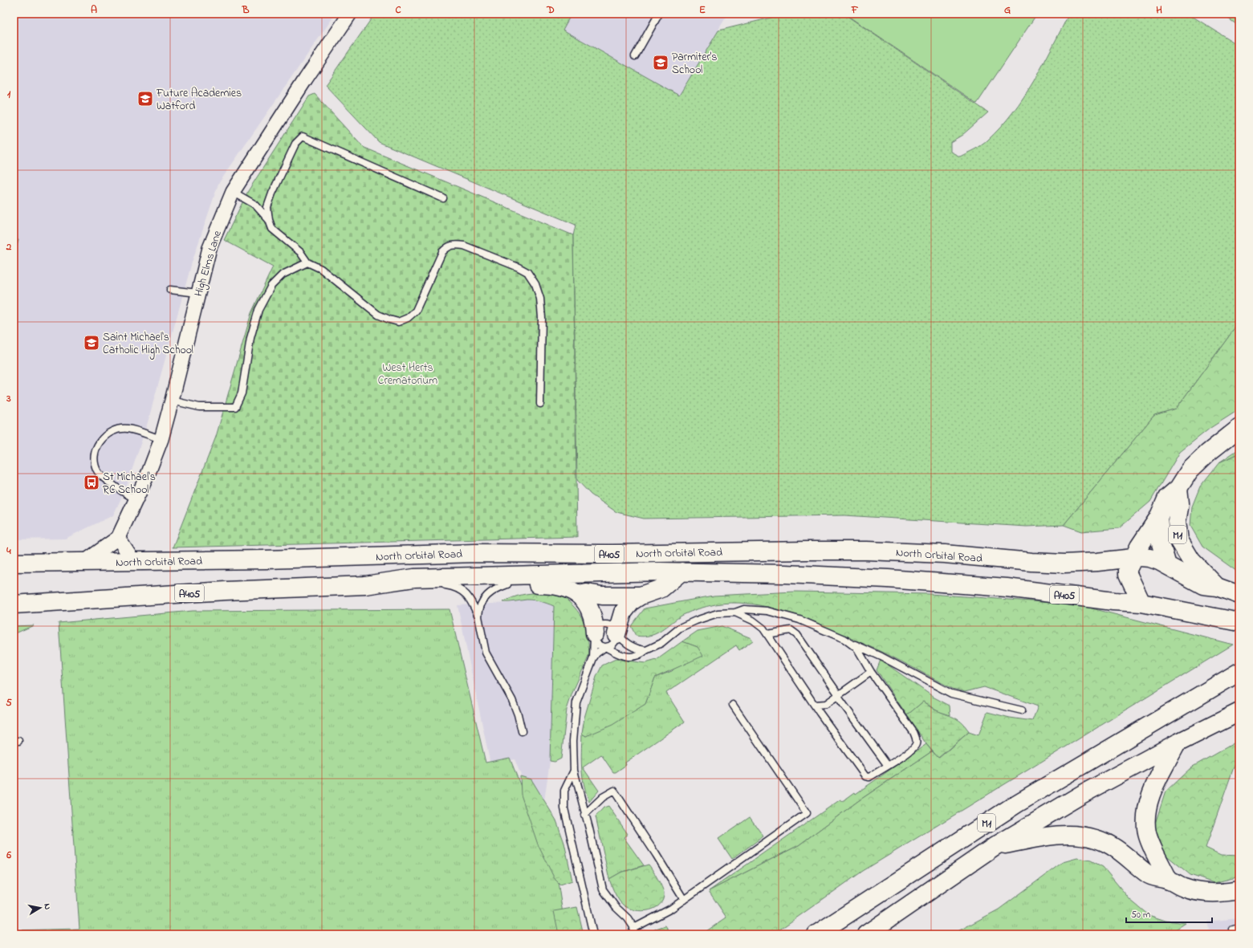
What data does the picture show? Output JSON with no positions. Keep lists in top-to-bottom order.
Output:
{
  "streets": {
    "highway": ["M1", "North Orbital Road", "A405"],
    "street": ["High Elms Lane"]
  },
  "crossings": [
    ["High Elms Lane", "North Orbital Road"],
    ["M1", "North Orbital Road"],
    ["North Orbital Road", "A405"]
  ],
  "parks": ["West Herts Crematorium"],
  "places": {
    "school or university": ["Parmiter's School", "Future Academies Watford", "Saint Michael's Catholic High School"],
    "bus stop": ["St Michael's RC School"]
  },
  "scale_bar": "50 m",
  "north": "right",
  "grid": {
    "columns": [
      "A",
      "B",
      "C",
      "D",
      "E",
      "F",
      "G",
      "H"
    ],
    "rows": [
      "1",
      "2",
      "3",
      "4",
      "5",
      "6"
    ]
  }
}
